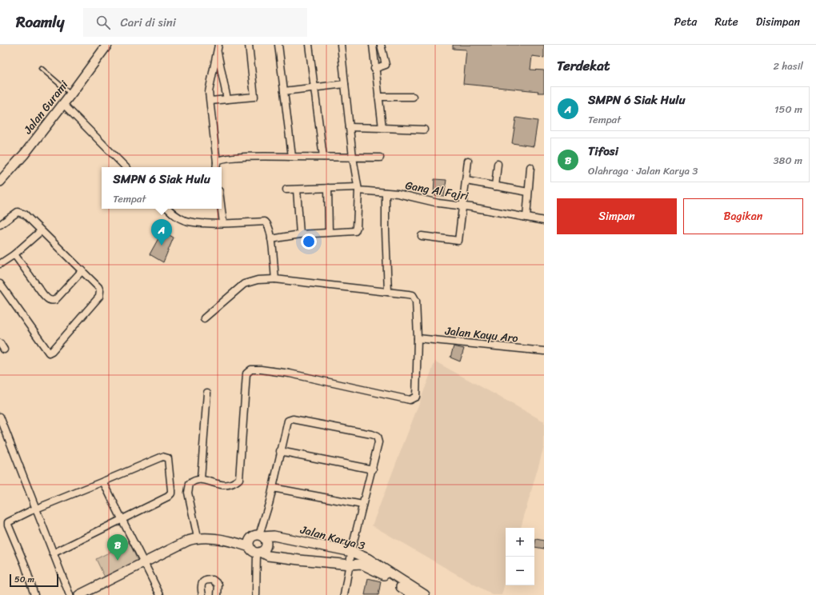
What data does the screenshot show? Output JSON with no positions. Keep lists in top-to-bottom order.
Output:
{
  "streets": {
    "street": [
      "Jalan Gurami",
      "Gang Al Fajri",
      "Jalan Kayu Aro",
      "Jalan Karya 3"
    ]
  },
  "scale_bar": "50 m",
  "page": {
    "header": "Roamly",
    "search": "Cari di sini",
    "nav": ["Peta", "Rute", "Disimpan"],
    "heading": ["Terdekat", "2 hasil"],
    "list": [
      {
        "mark": "A",
        "name": "SMPN 6 Siak Hulu",
        "note": "Tempat",
        "value": "150 m"
      },
      {
        "mark": "B",
        "name": "Tifosi",
        "note": "Olahraga · Jalan Karya 3",
        "value": "380 m"
      }
    ],
    "popup": ["SMPN 6 Siak Hulu", "Tempat"],
    "buttons": ["Simpan", "Bagikan"],
    "pins": ["A", "B"],
    "map_buttons": ["+", "−"],
    "scale": "50 m"
  }
}
